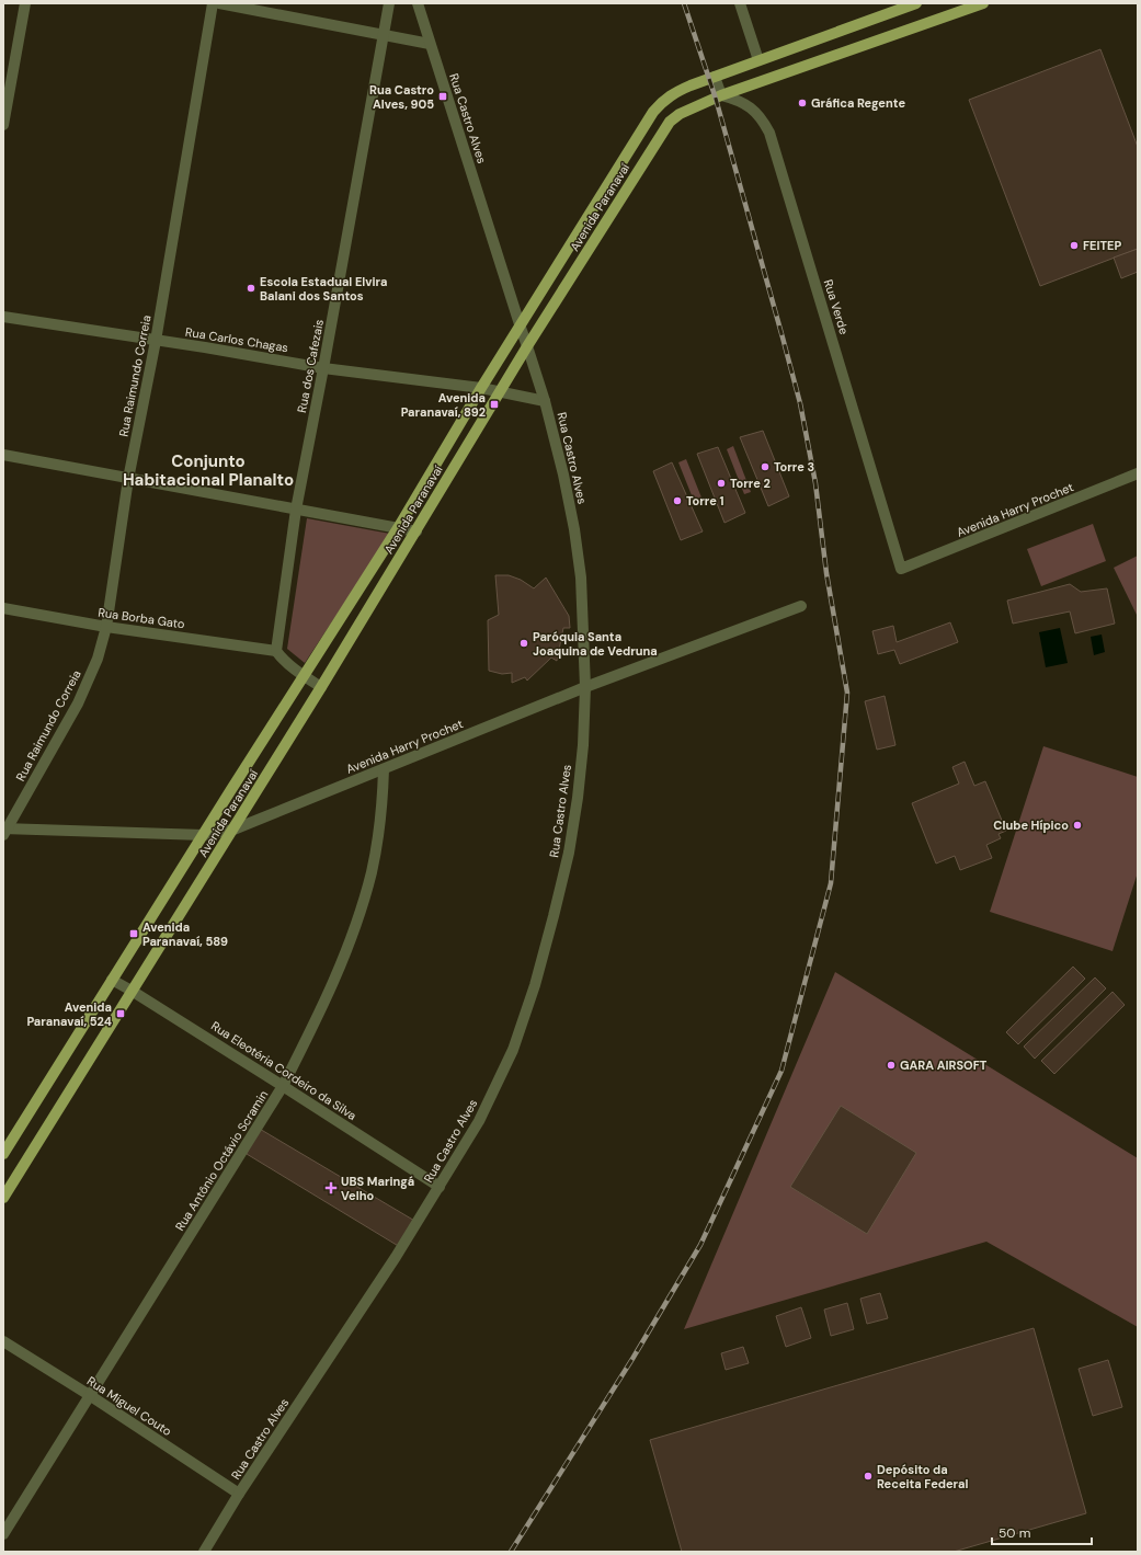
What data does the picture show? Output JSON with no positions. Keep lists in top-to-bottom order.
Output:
{
  "streets": {
    "main road": ["Avenida Paranavaí"],
    "street": [
      "Rua Castro Alves",
      "Rua Verde",
      "Rua Carlos Chagas",
      "Rua dos Cafezais",
      "Rua Raimundo Correia",
      "Avenida Harry Prochet",
      "Rua Borba Gato",
      "Rua Eleotéria Cordeiro da Silva",
      "Rua Antônio Octávio Scramin",
      "Rua Miguel Couto"
    ]
  },
  "crossings": [
    ["Rua Castro Alves", "Avenida Paranavaí"],
    ["Rua Castro Alves", "Rua Carlos Chagas"],
    ["Rua Castro Alves", "Avenida Harry Prochet"],
    ["Rua Castro Alves", "Rua Eleotéria Cordeiro da Silva"],
    ["Rua Castro Alves", "Rua Miguel Couto"],
    ["Avenida Paranavaí", "Rua Verde"],
    ["Avenida Paranavaí", "Rua Carlos Chagas"],
    ["Avenida Paranavaí", "Avenida Harry Prochet"],
    ["Avenida Paranavaí", "Rua Eleotéria Cordeiro da Silva"],
    ["Rua Verde", "Avenida Harry Prochet"],
    ["Rua Carlos Chagas", "Rua dos Cafezais"],
    ["Rua Carlos Chagas", "Rua Raimundo Correia"],
    ["Rua dos Cafezais", "Rua Borba Gato"],
    ["Rua Raimundo Correia", "Avenida Harry Prochet"],
    ["Rua Raimundo Correia", "Rua Borba Gato"],
    ["Avenida Harry Prochet", "Rua Antônio Octávio Scramin"],
    ["Rua Eleotéria Cordeiro da Silva", "Rua Antônio Octávio Scramin"],
    ["Rua Antônio Octávio Scramin", "Rua Miguel Couto"]
  ],
  "districts": ["Conjunto Habitacional Planalto"],
  "places": {
    "transit": [
      "Rua Castro Alves, 905",
      "Avenida Paranavaí, 892",
      "Avenida Paranavaí, 589",
      "Avenida Paranavaí, 524"
    ],
    "other": [
      "Gráfica Regente",
      "FEITEP",
      "Escola Estadual Elvira Balani dos Santos",
      "Torre 3",
      "Torre 2",
      "Torre 1",
      "Paróquia Santa Joaquina de Vedruna",
      "Clube Hípico",
      "GARA AIRSOFT",
      "Depósito da Receita Federal"
    ],
    "health": ["UBS Maringá Velho"]
  },
  "scale_bar": "50 m"
}
